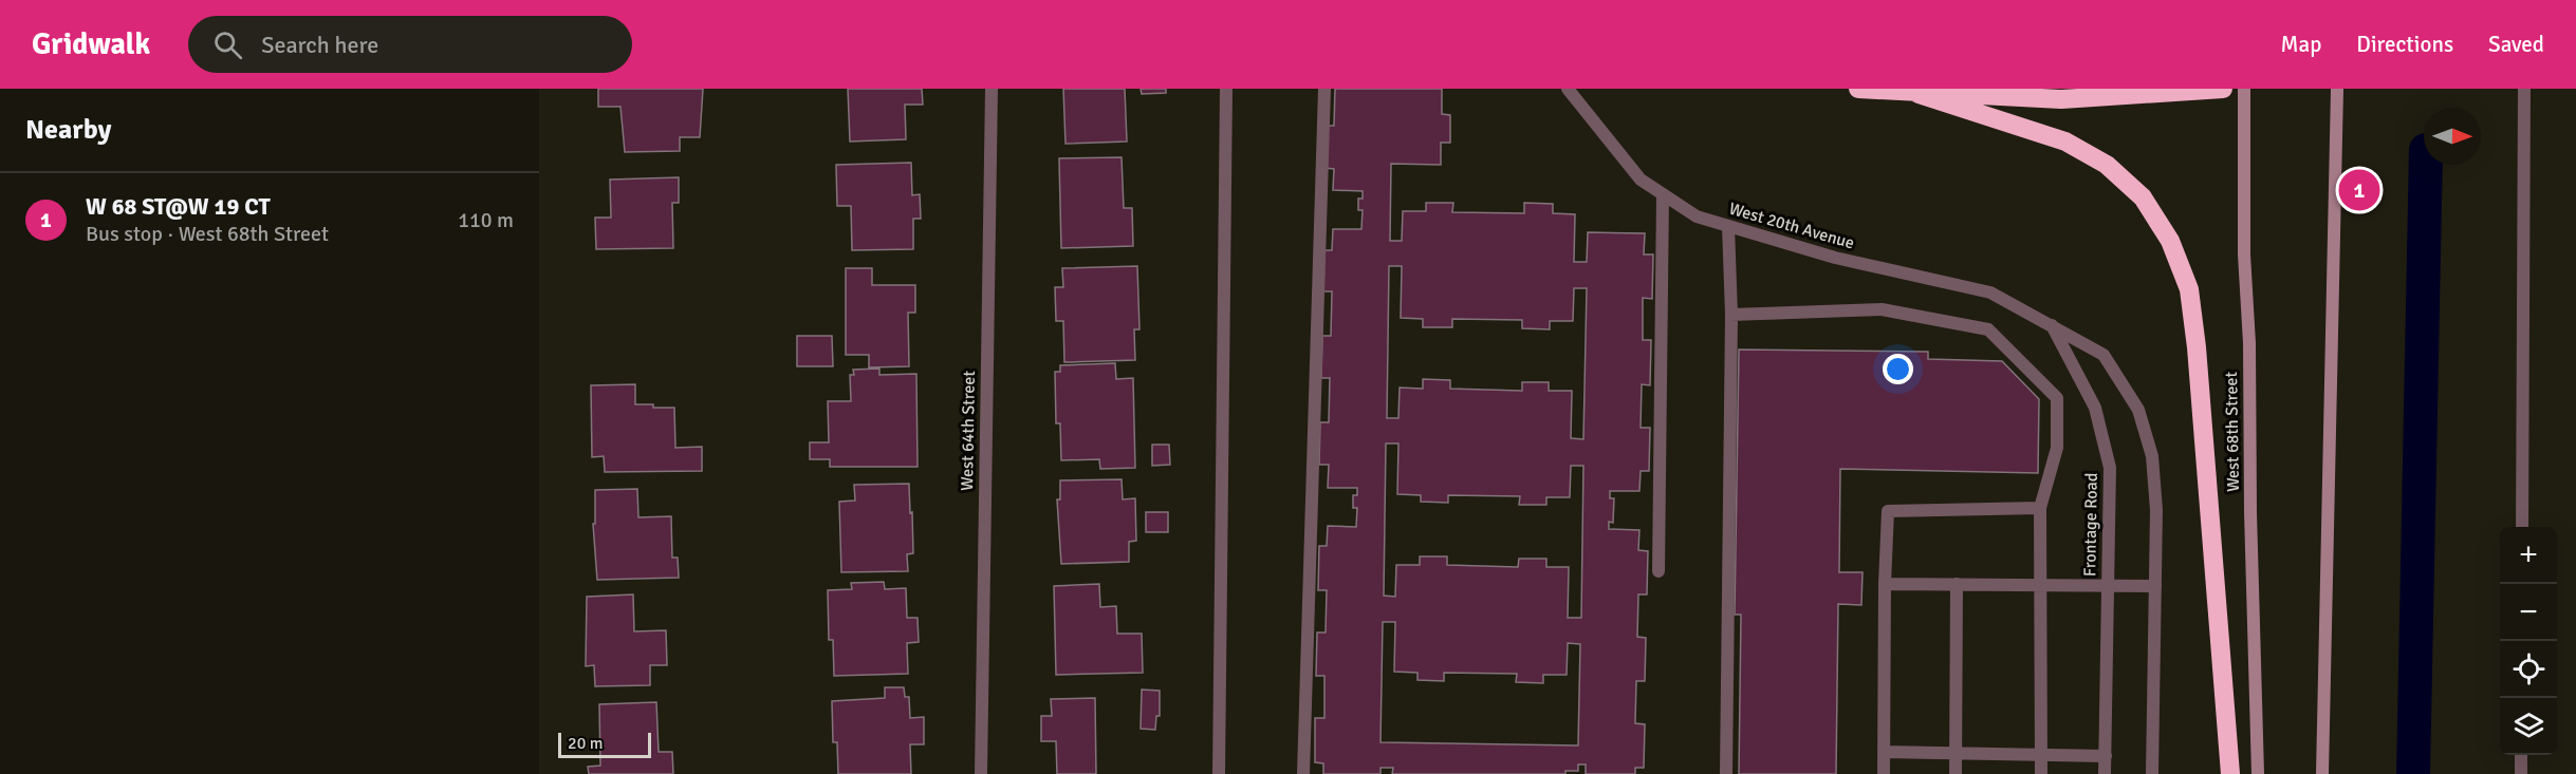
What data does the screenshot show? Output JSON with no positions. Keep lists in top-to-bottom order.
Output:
{
  "streets": {
    "main road": ["West 68th Street"],
    "street": ["West 20th Avenue", "West 64th Street", "Frontage Road"]
  },
  "crossings": [
    ["West 20th Avenue", "Frontage Road"]
  ],
  "scale_bar": "20 m",
  "north": "right",
  "page": {
    "header": "Gridwalk",
    "search": "Search here",
    "nav": ["Map", "Directions", "Saved"],
    "heading": "Nearby",
    "pins": "1",
    "list": [
      {
        "mark": "1",
        "name": "W 68 ST@W 19 CT",
        "note": "Bus stop · West 68th Street",
        "value": "110 m"
      }
    ],
    "map_buttons": ["+", "−"],
    "scale": "20 m"
  }
}
